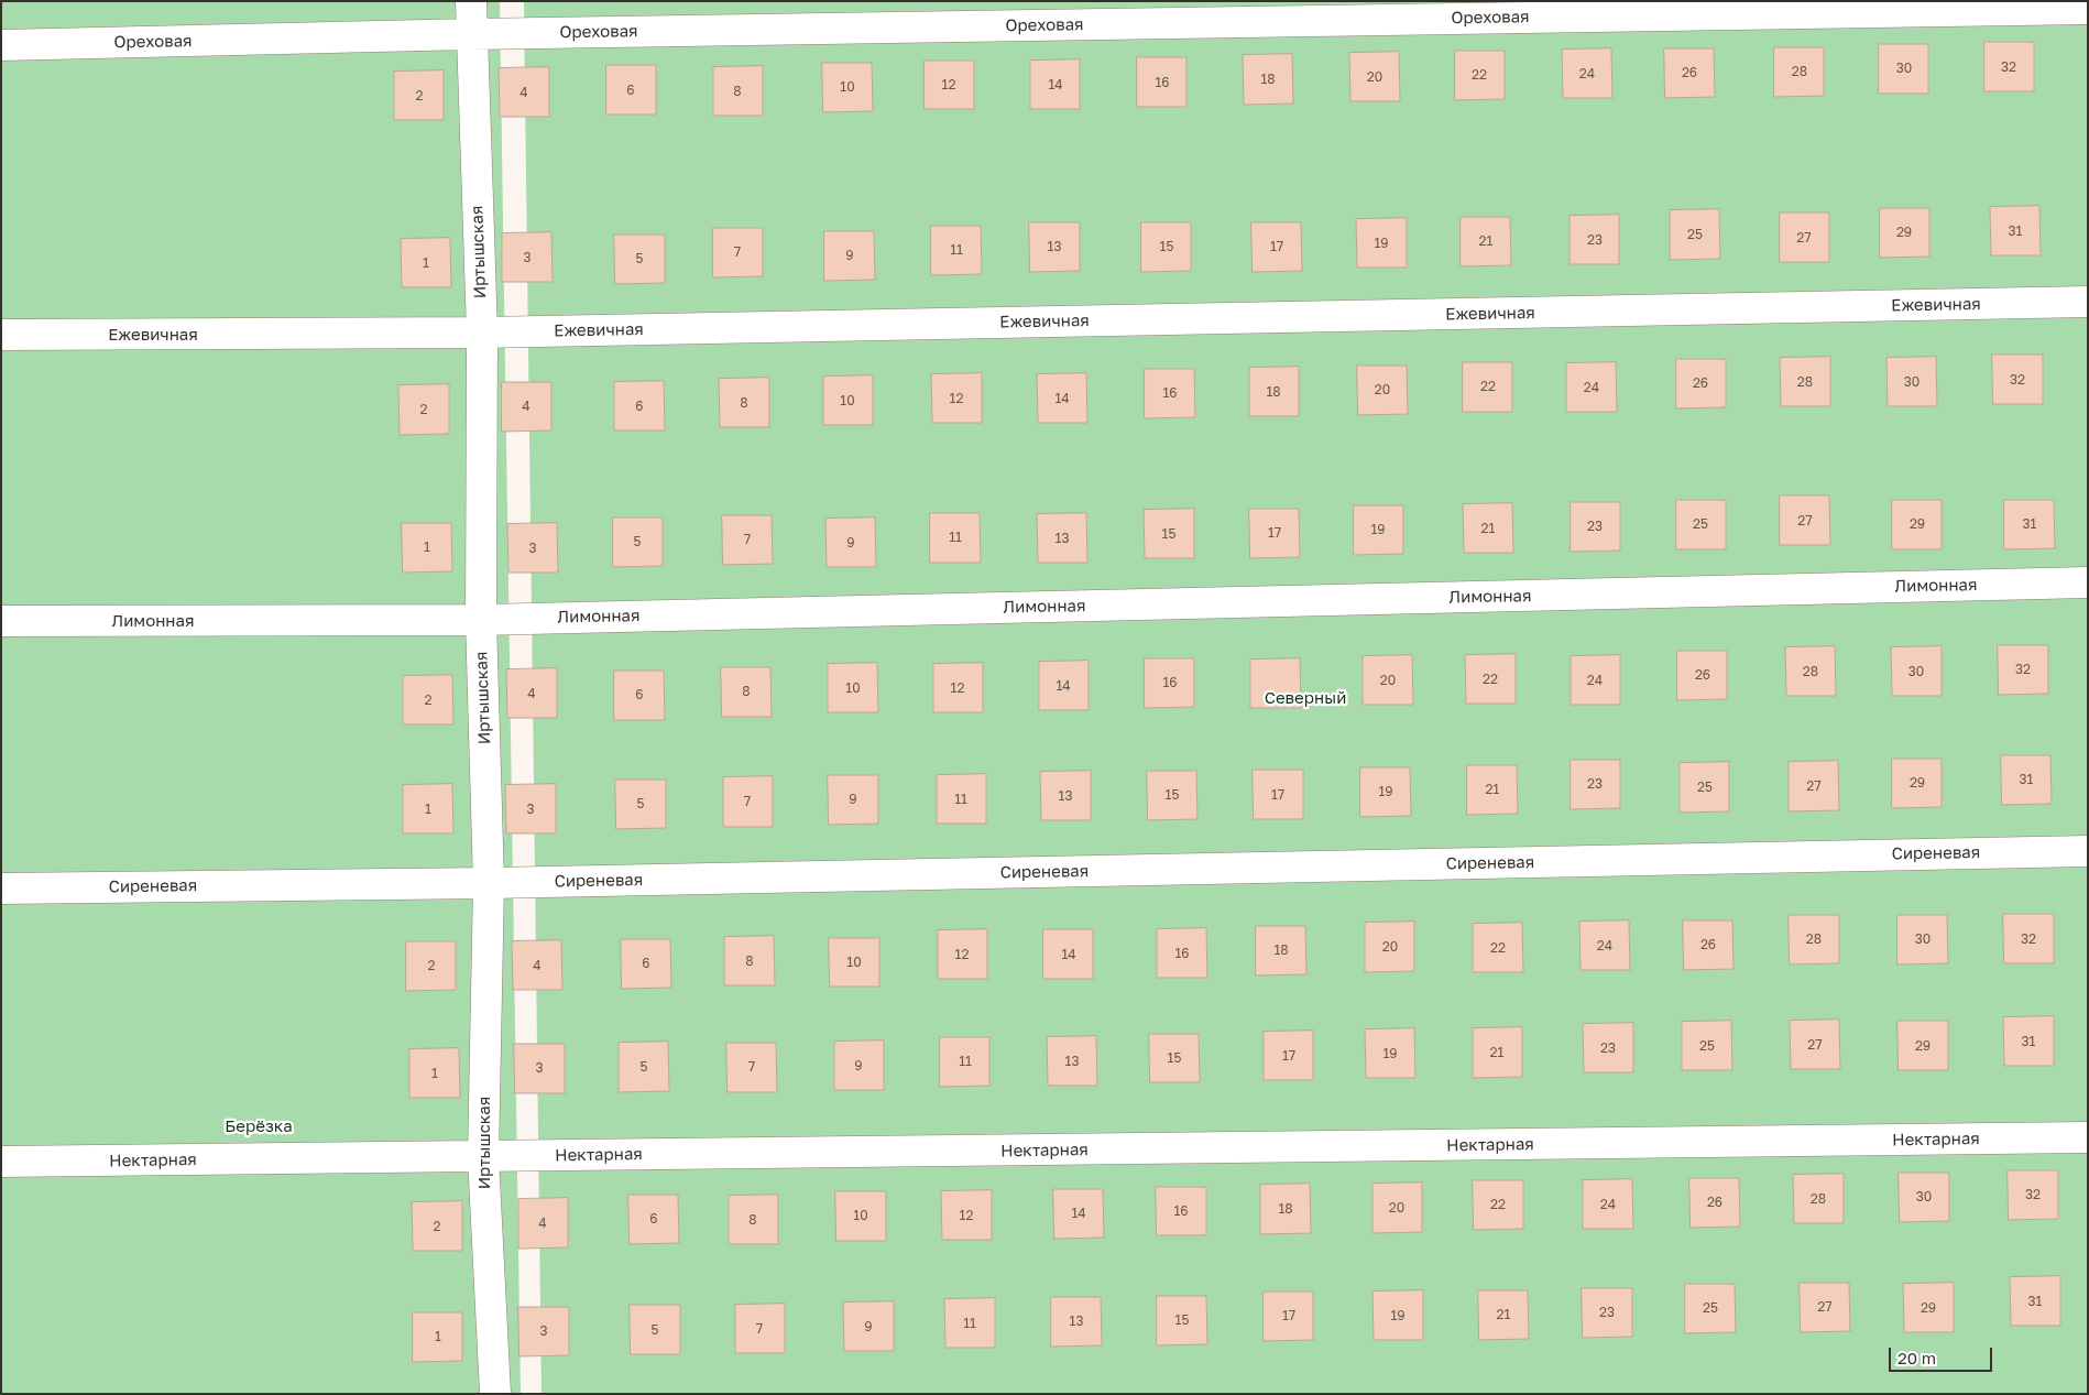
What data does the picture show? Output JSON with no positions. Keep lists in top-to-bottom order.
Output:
{
  "streets": {
    "street": [
      "Ореховая",
      "Иртышская",
      "Ежевичная",
      "Лимонная",
      "Сиреневая",
      "Нектарная"
    ]
  },
  "crossings": [
    ["Ореховая", "Иртышская"],
    ["Иртышская", "Ежевичная"],
    ["Иртышская", "Лимонная"],
    ["Иртышская", "Сиреневая"],
    ["Иртышская", "Нектарная"]
  ],
  "parks": ["Северный", "Берёзка"],
  "house_numbers": [
    "32",
    "30",
    "28",
    "26",
    "24",
    "22",
    "20",
    "18",
    "16",
    "12",
    "14",
    "10",
    "6",
    "8",
    "4",
    "2",
    "31",
    "29",
    "25",
    "27",
    "23",
    "21",
    "19",
    "13",
    "15",
    "17",
    "11",
    "7",
    "9",
    "3",
    "5",
    "1",
    "32",
    "28",
    "30",
    "26",
    "22",
    "24",
    "20",
    "18",
    "16",
    "12",
    "14",
    "10",
    "8",
    "4",
    "6",
    "2",
    "27",
    "25",
    "29",
    "31",
    "23",
    "21",
    "19",
    "17",
    "15",
    "11",
    "13",
    "7",
    "5",
    "9",
    "1",
    "3",
    "32",
    "28",
    "30",
    "26",
    "22",
    "20",
    "24",
    "16",
    "14",
    "10",
    "12",
    "8",
    "4",
    "6",
    "2",
    "31",
    "29",
    "23",
    "27",
    "25",
    "21",
    "19",
    "15",
    "17",
    "13",
    "9",
    "11",
    "7",
    "5",
    "1",
    "3",
    "28",
    "30",
    "32",
    "26",
    "24",
    "20",
    "22",
    "18",
    "16",
    "12",
    "14",
    "8",
    "10",
    "6",
    "2",
    "4",
    "31",
    "27",
    "25",
    "29",
    "23",
    "21",
    "19",
    "17",
    "15",
    "11",
    "13",
    "9",
    "5",
    "7",
    "3",
    "1",
    "32",
    "30",
    "28",
    "26",
    "22",
    "24",
    "20",
    "18",
    "16",
    "14",
    "10",
    "12",
    "6",
    "8",
    "4",
    "2",
    "31",
    "27",
    "25",
    "29",
    "23",
    "21",
    "17",
    "19",
    "15",
    "13",
    "11",
    "9",
    "7",
    "5",
    "3",
    "1"
  ],
  "scale_bar": "20 m"
}
